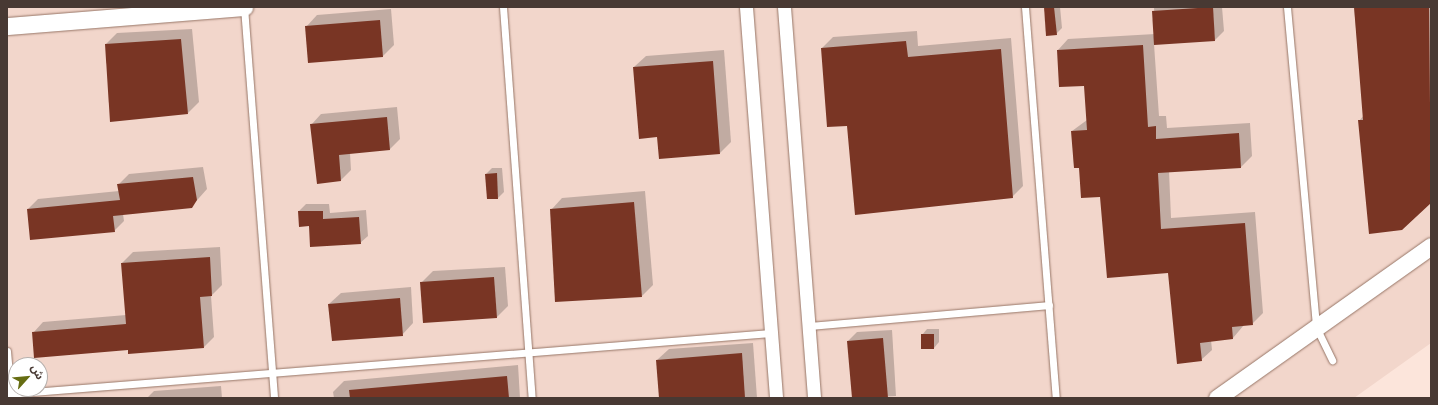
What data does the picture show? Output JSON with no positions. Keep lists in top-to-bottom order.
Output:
{
  "north": "top right"
}
